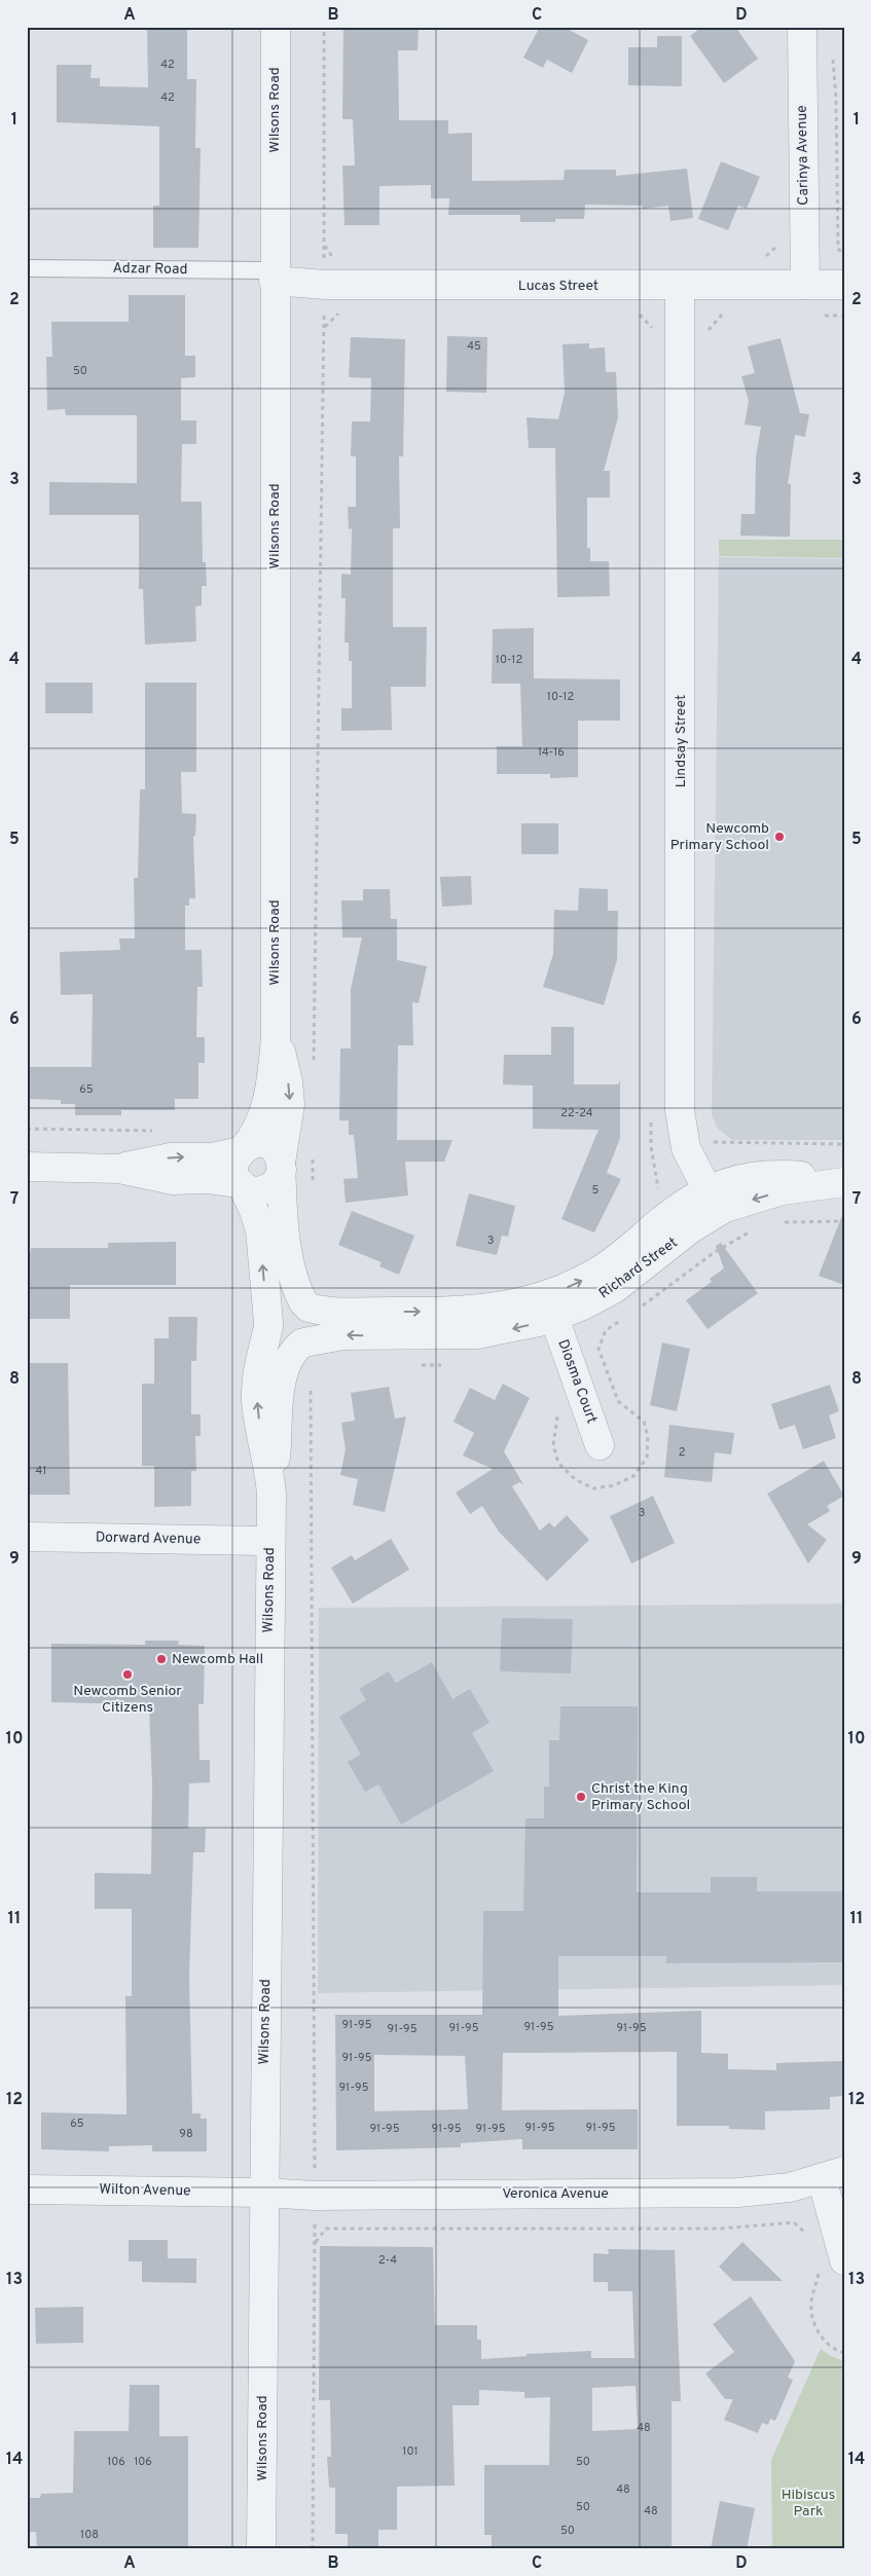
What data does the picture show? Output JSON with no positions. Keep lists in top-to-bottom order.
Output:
{
  "streets": {
    "street": [
      "Wilsons Road",
      "Carinya Avenue",
      "Lucas Street",
      "Lindsay Street",
      "Richard Street",
      "Diosma Court",
      "Dorward Avenue",
      "Wilton Avenue",
      "Veronica Avenue"
    ],
    "lane": ["Adzar Road"]
  },
  "crossings": [
    ["Wilsons Road", "Adzar Road"],
    ["Wilsons Road", "Lucas Street"],
    ["Wilsons Road", "Richard Street"],
    ["Wilsons Road", "Dorward Avenue"],
    ["Wilsons Road", "Wilton Avenue"],
    ["Wilsons Road", "Veronica Avenue"],
    ["Carinya Avenue", "Lucas Street"],
    ["Adzar Road", "Lucas Street"],
    ["Lucas Street", "Lindsay Street"],
    ["Lindsay Street", "Richard Street"],
    ["Richard Street", "Diosma Court"],
    ["Wilton Avenue", "Veronica Avenue"]
  ],
  "parks": ["Hibiscus Park"],
  "places": [
    "Newcomb Primary School",
    "Newcomb Hall",
    "Newcomb Senior Citizens",
    "Christ the King Primary School"
  ],
  "house_numbers": [
    "42",
    "42",
    "45",
    "50",
    "10-12",
    "10-12",
    "14-16",
    "65",
    "22-24",
    "5",
    "3",
    "2",
    "41",
    "3",
    "91-95",
    "91-95",
    "91-95",
    "91-95",
    "91-95",
    "91-95",
    "91-95",
    "65",
    "91-95",
    "91-95",
    "91-95",
    "91-95",
    "91-95",
    "98",
    "2-4",
    "48",
    "101",
    "106",
    "106",
    "50",
    "48",
    "50",
    "48",
    "50",
    "108"
  ],
  "grid": {
    "columns": [
      "A",
      "B",
      "C",
      "D"
    ],
    "rows": [
      "1",
      "2",
      "3",
      "4",
      "5",
      "6",
      "7",
      "8",
      "9",
      "10",
      "11",
      "12",
      "13",
      "14"
    ]
  }
}
